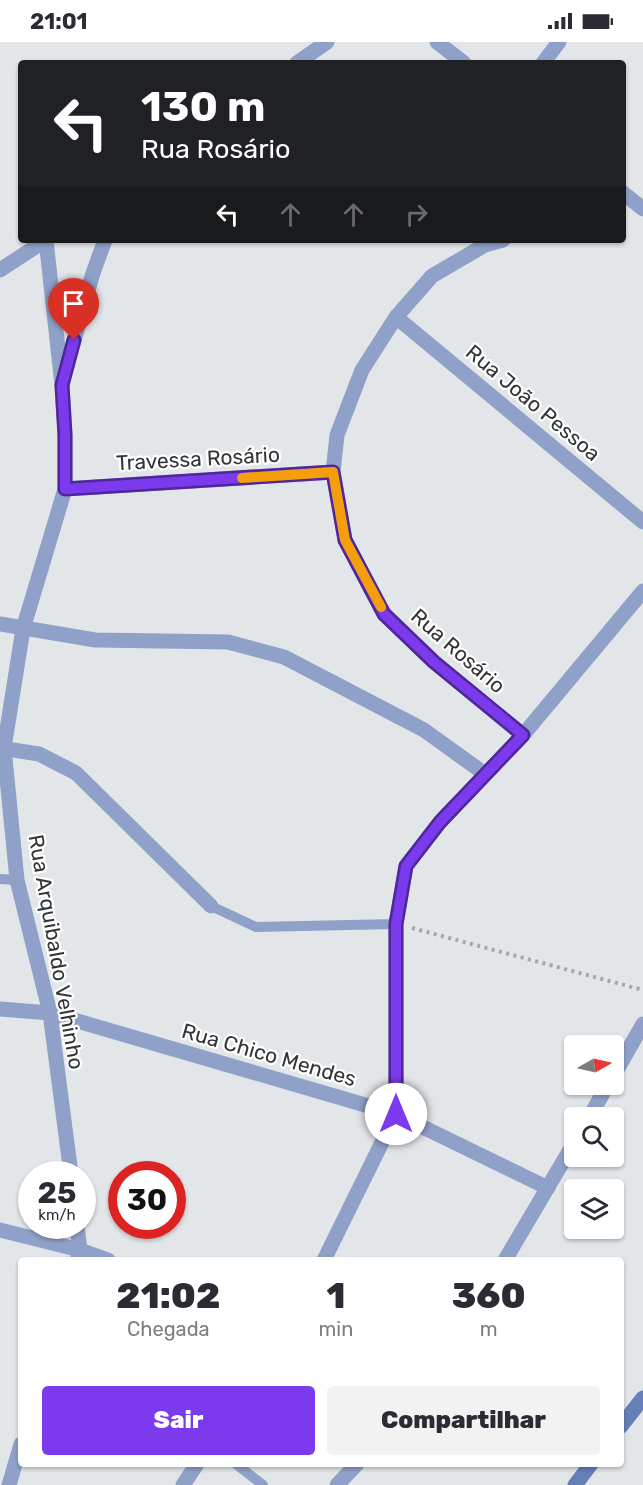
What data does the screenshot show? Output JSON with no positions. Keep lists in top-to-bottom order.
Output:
{
  "streets": {
    "street": [
      "Rua João Pessoa",
      "Travessa Rosário",
      "Rua Rosário",
      "Rua Arquibaldo Velhinho",
      "Rua Chico Mendes"
    ]
  },
  "crossings": [
    ["Rua João Pessoa", "Rua Rosário"],
    ["Travessa Rosário", "Rua Rosário"],
    ["Travessa Rosário", "Rua Arquibaldo Velhinho"],
    ["Rua Arquibaldo Velhinho", "Rua Chico Mendes"]
  ],
  "north": "right",
  "page": {
    "status": "21:01",
    "turn": ["130 m", "Rua Rosário"],
    "speed": "25 km/h",
    "limit": "30",
    "eta": [
      "21:02",
      "Chegada",
      "1",
      "min",
      "360",
      "m"
    ],
    "buttons": ["Sair", "Compartilhar"]
  }
}
